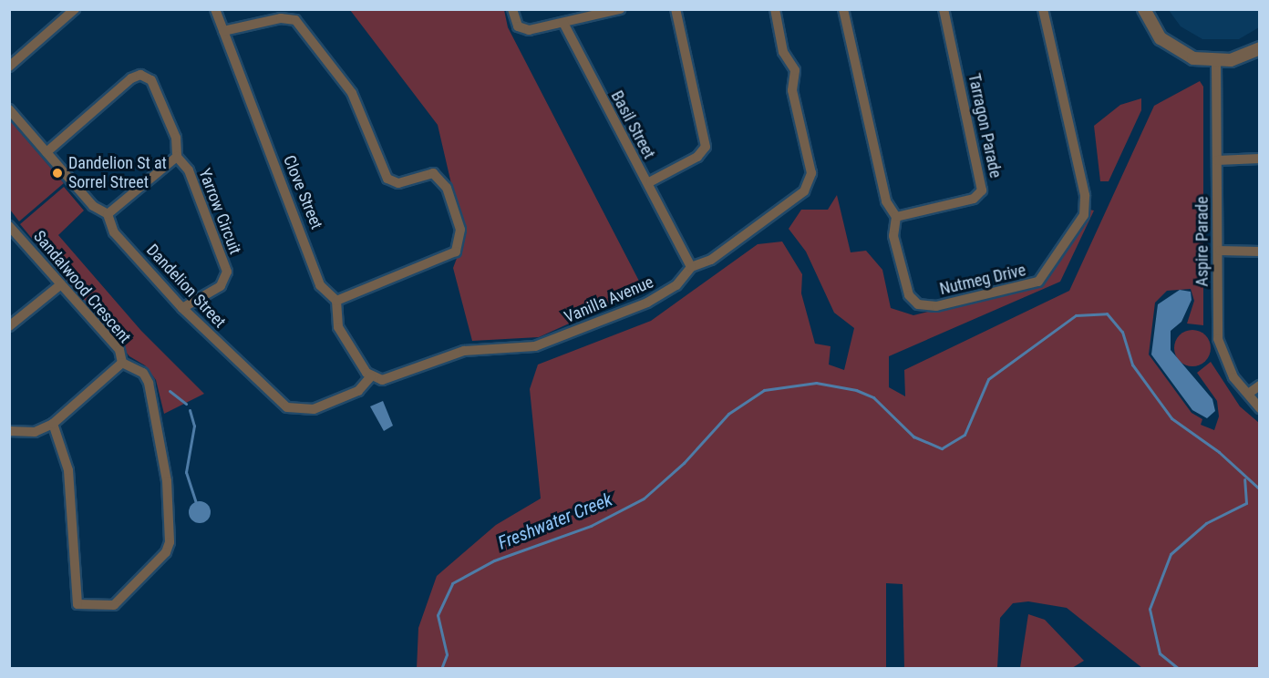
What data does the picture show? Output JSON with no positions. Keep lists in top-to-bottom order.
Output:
{
  "streets": {
    "street": [
      "Basil Street",
      "Tarragon Parade",
      "Clove Street",
      "Yarrow Circuit",
      "Aspire Parade",
      "Nutmeg Drive",
      "Dandelion Street",
      "Sandalwood Crescent",
      "Vanilla Avenue"
    ]
  },
  "crossings": [
    ["Basil Street", "Vanilla Avenue"],
    ["Tarragon Parade", "Nutmeg Drive"],
    ["Yarrow Circuit", "Dandelion Street"],
    ["Dandelion Street", "Vanilla Avenue"]
  ],
  "water": ["Freshwater Creek"],
  "places": ["Dandelion St at Sorrel Street"]
}
